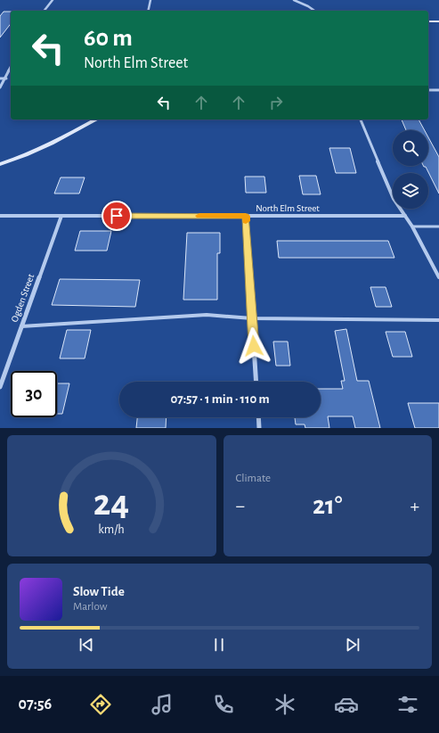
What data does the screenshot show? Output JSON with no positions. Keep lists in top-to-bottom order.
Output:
{
  "streets": {
    "street": ["North Elm Street", "Ogden Street"]
  },
  "crossings": [
    ["North Elm Street", "Ogden Street"]
  ],
  "page": {
    "turn": ["60 m", "North Elm Street"],
    "limit": "30",
    "trip": "07:57 · 1 min · 110 m",
    "tile": "Climate",
    "heat": ["−", "21°", "+"],
    "song": ["Slow Tide", "Marlow"],
    "tabs": "07:56",
    "gauge": ["24", "km/h"]
  }
}
